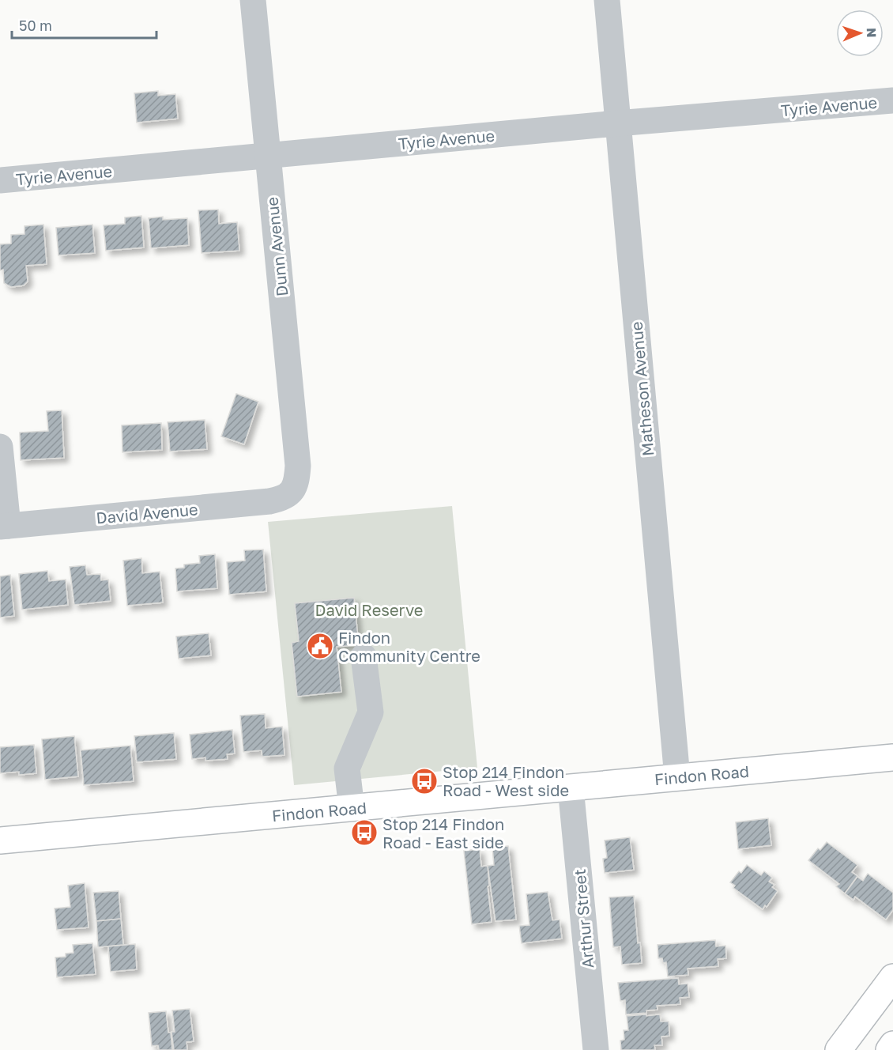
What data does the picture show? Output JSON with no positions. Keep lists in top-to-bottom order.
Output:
{
  "streets": {
    "main road": ["Findon Road"],
    "street": [
      "Tyrie Avenue",
      "Dunn Avenue",
      "Matheson Avenue",
      "David Avenue",
      "Arthur Street"
    ]
  },
  "crossings": [
    ["Tyrie Avenue", "Dunn Avenue"],
    ["Tyrie Avenue", "Matheson Avenue"],
    ["Dunn Avenue", "David Avenue"],
    ["Matheson Avenue", "Findon Road"],
    ["Findon Road", "Arthur Street"]
  ],
  "parks": ["David Reserve"],
  "places": {
    "public building": ["Findon Community Centre"],
    "bus stop": ["Stop 214 Findon Road - West side", "Stop 214 Findon Road - East side"]
  },
  "scale_bar": "50 m",
  "north": "right"
}
